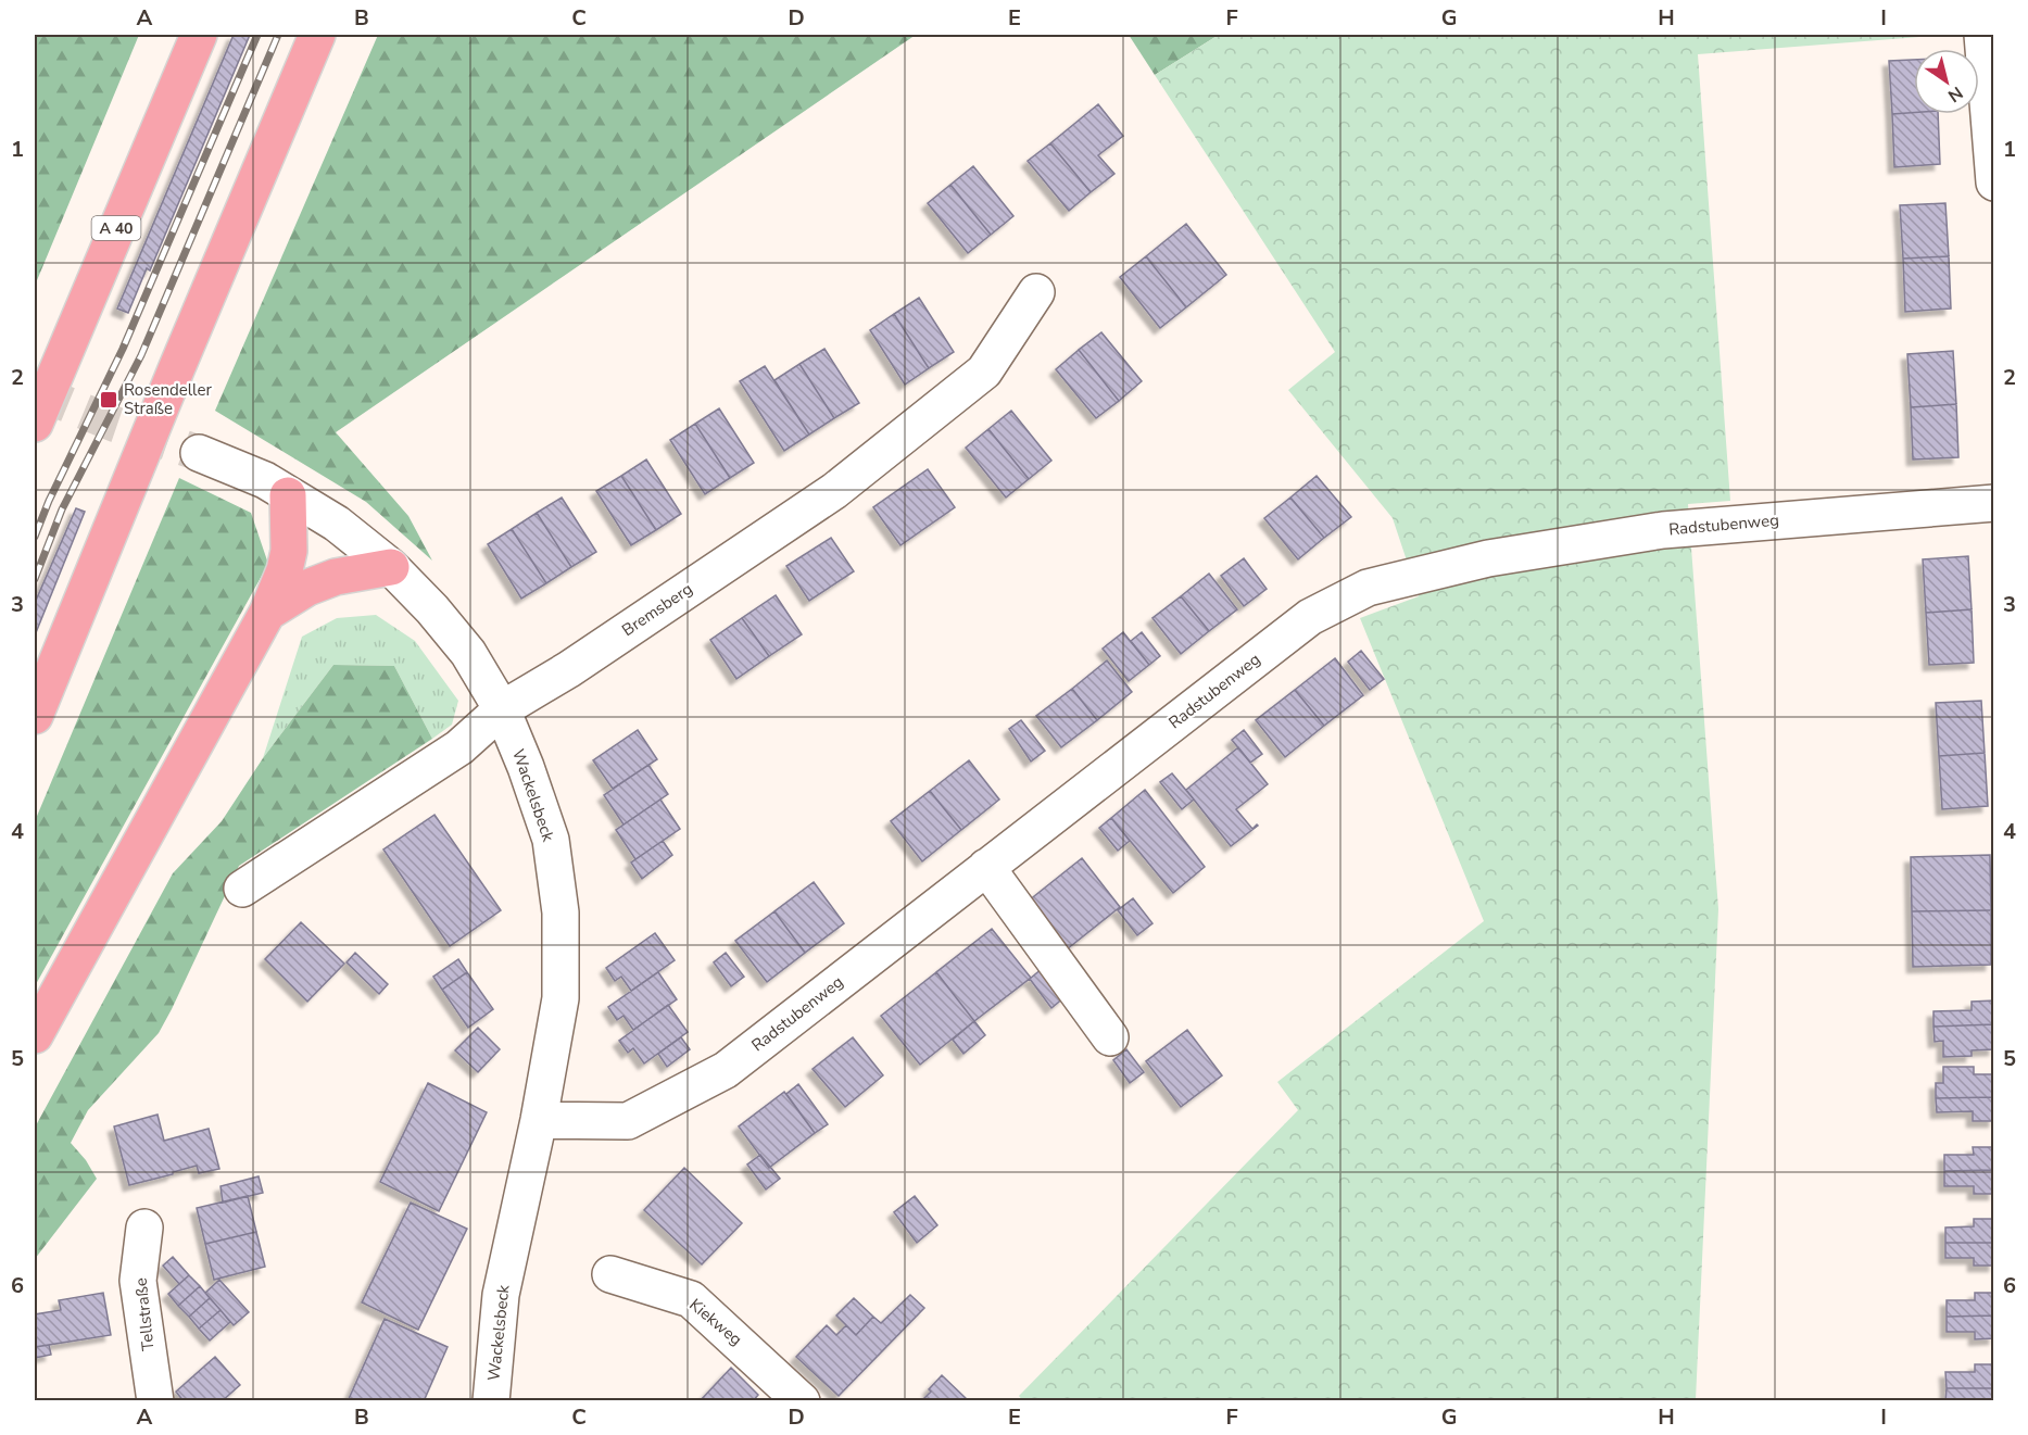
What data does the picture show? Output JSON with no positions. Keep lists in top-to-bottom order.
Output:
{
  "streets": {
    "highway": ["A 40"],
    "street": [
      "Radstubenweg",
      "Bremsberg",
      "Wackelsbeck",
      "Tellstraße",
      "Kiekweg"
    ]
  },
  "crossings": [
    ["Radstubenweg", "Wackelsbeck"],
    ["Bremsberg", "Wackelsbeck"]
  ],
  "places": {
    "transit": ["Rosendeller Straße"]
  },
  "north": "bottom right",
  "grid": {
    "columns": [
      "A",
      "B",
      "C",
      "D",
      "E",
      "F",
      "G",
      "H",
      "I"
    ],
    "rows": [
      "1",
      "2",
      "3",
      "4",
      "5",
      "6"
    ]
  }
}
